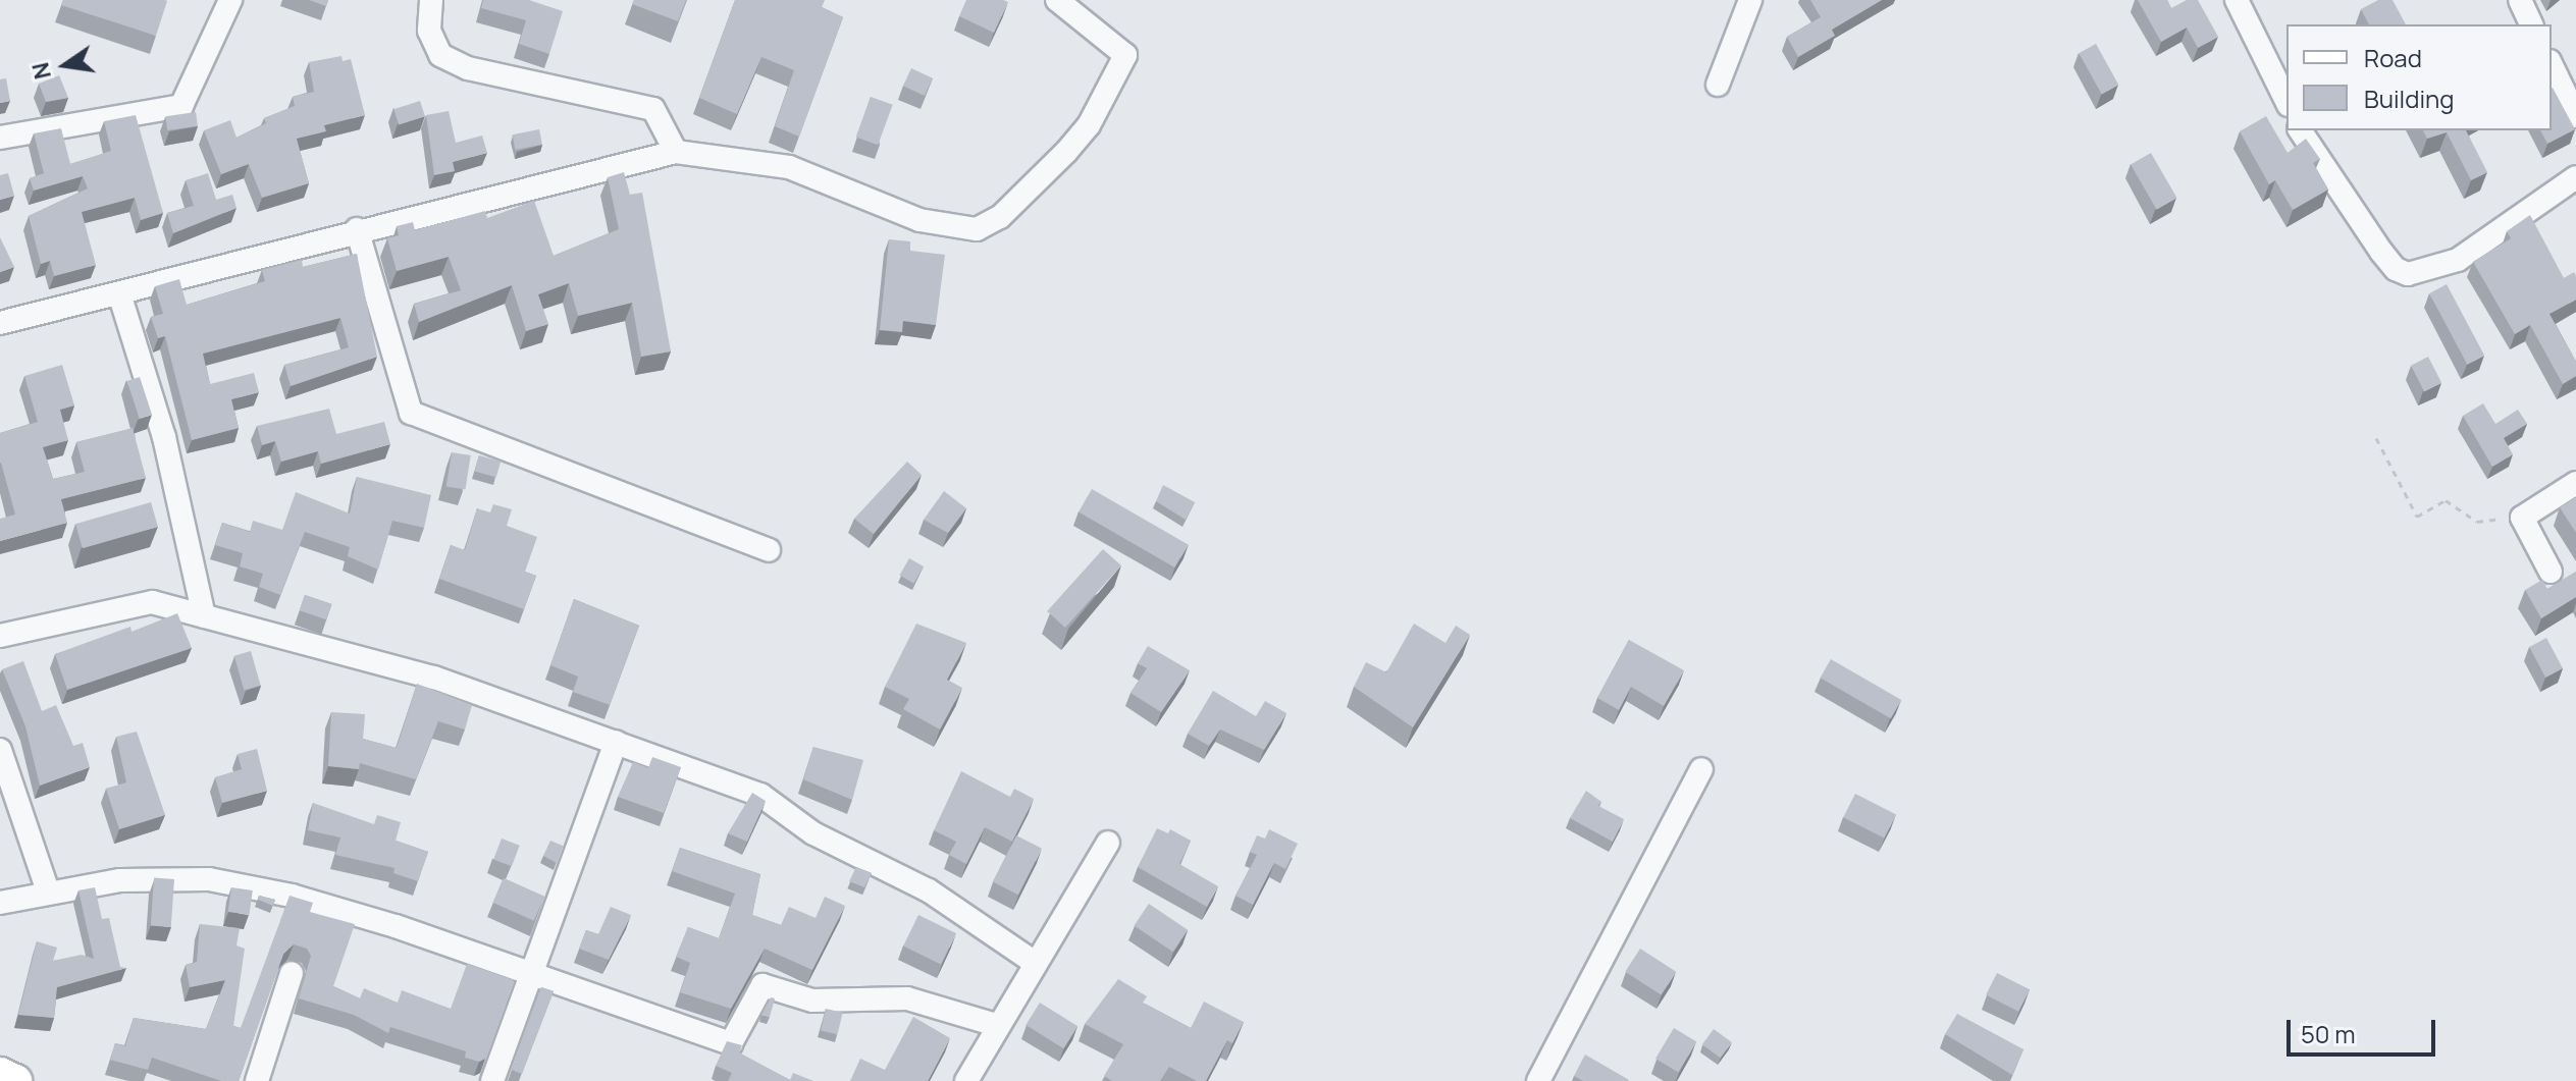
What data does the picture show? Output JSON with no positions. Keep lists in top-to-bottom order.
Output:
{
  "legend": ["Road", "Building"],
  "scale_bar": "50 m",
  "north": "left"
}
